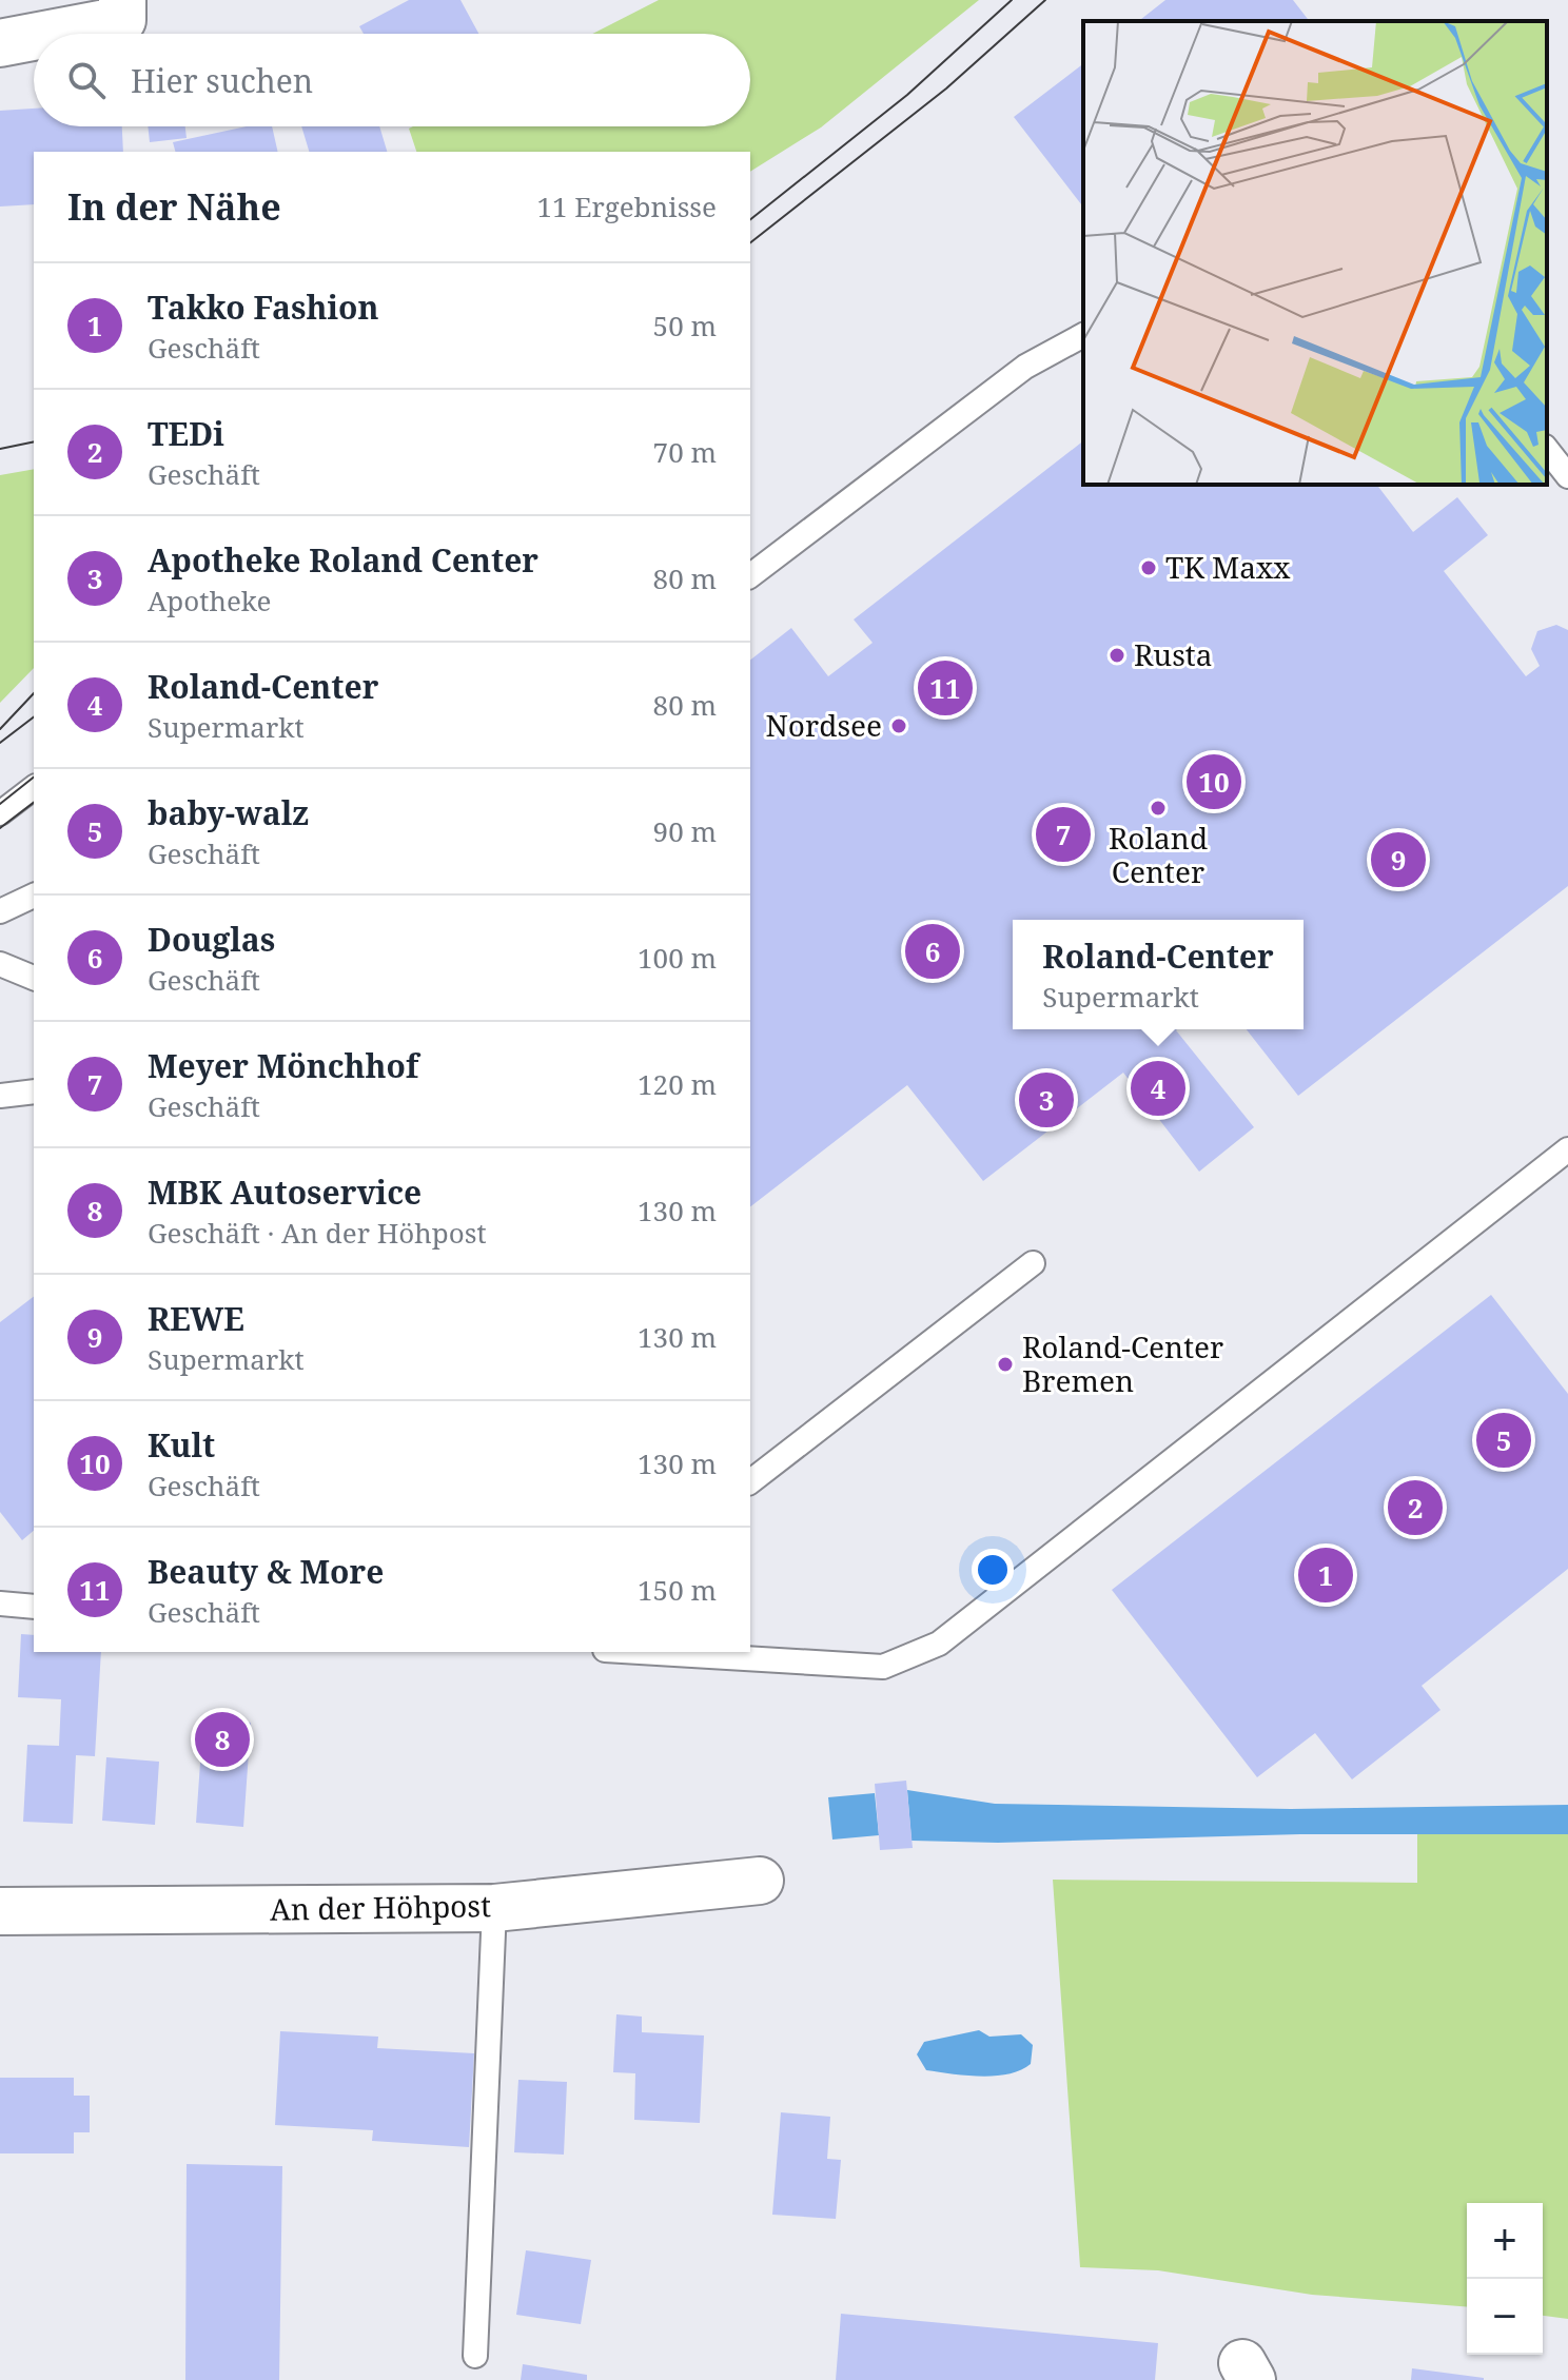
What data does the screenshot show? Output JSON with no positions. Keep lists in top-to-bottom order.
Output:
{
  "streets": {
    "street": ["An der Höhpost"]
  },
  "places": [
    "TK Maxx",
    "Rusta",
    "Nordsee",
    "Roland Center",
    "Roland-Center Bremen"
  ],
  "page": {
    "search": "Hier suchen",
    "heading": ["In der Nähe", "11 Ergebnisse"],
    "list": [
      {
        "mark": "1",
        "name": "Takko Fashion",
        "note": "Geschäft",
        "value": "50 m"
      },
      {
        "mark": "2",
        "name": "TEDi",
        "note": "Geschäft",
        "value": "70 m"
      },
      {
        "mark": "3",
        "name": "Apotheke Roland Center",
        "note": "Apotheke",
        "value": "80 m"
      },
      {
        "mark": "4",
        "name": "Roland-Center",
        "note": "Supermarkt",
        "value": "80 m"
      },
      {
        "mark": "5",
        "name": "baby-walz",
        "note": "Geschäft",
        "value": "90 m"
      },
      {
        "mark": "6",
        "name": "Douglas",
        "note": "Geschäft",
        "value": "100 m"
      },
      {
        "mark": "7",
        "name": "Meyer Mönchhof",
        "note": "Geschäft",
        "value": "120 m"
      },
      {
        "mark": "8",
        "name": "MBK Autoservice",
        "note": "Geschäft · An der Höhpost",
        "value": "130 m"
      },
      {
        "mark": "9",
        "name": "REWE",
        "note": "Supermarkt",
        "value": "130 m"
      },
      {
        "mark": "10",
        "name": "Kult",
        "note": "Geschäft",
        "value": "130 m"
      },
      {
        "mark": "11",
        "name": "Beauty & More",
        "note": "Geschäft",
        "value": "150 m"
      }
    ],
    "pins": [
      "11",
      "10",
      "7",
      "9",
      "6",
      "4",
      "3",
      "5",
      "2",
      "1",
      "8"
    ],
    "popup": ["Roland-Center", "Supermarkt"],
    "map_buttons": ["+", "−"]
  }
}
